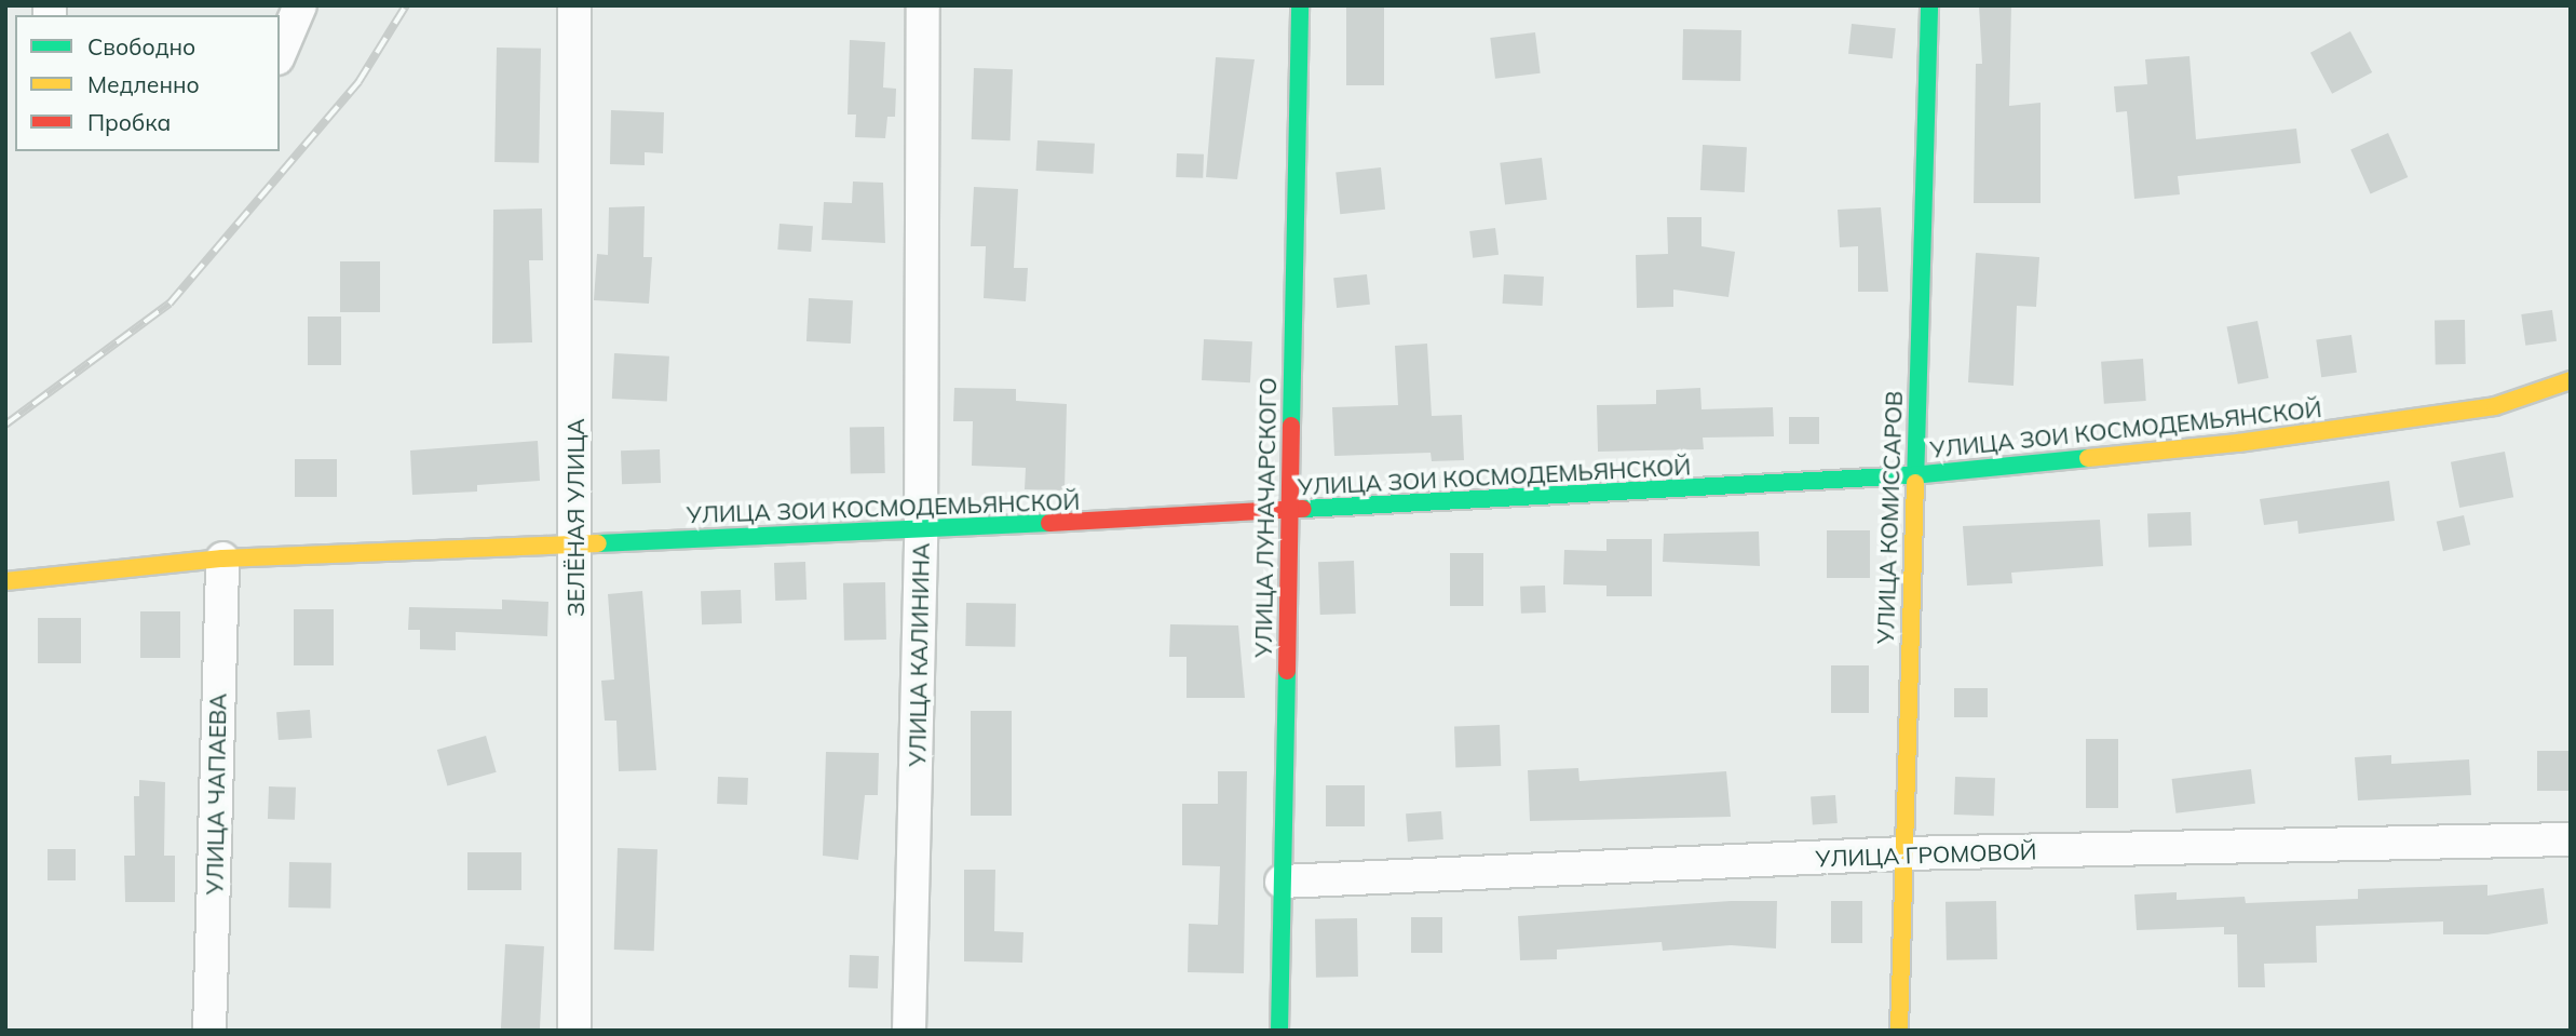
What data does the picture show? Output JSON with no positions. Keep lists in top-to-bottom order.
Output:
{
  "streets": {
    "street": [
      "УЛИЦА ЗОИ КОСМОДЕМЬЯНСКОЙ",
      "ЗЕЛЁНАЯ УЛИЦА",
      "УЛИЦА ЛУНАЧАРСКОГО",
      "УЛИЦА КОМИССАРОВ",
      "УЛИЦА КАЛИНИНА",
      "УЛИЦА ЧАПАЕВА",
      "УЛИЦА ГРОМОВОЙ"
    ]
  },
  "crossings": [
    ["УЛИЦА ЗОИ КОСМОДЕМЬЯНСКОЙ", "ЗЕЛЁНАЯ УЛИЦА"],
    ["УЛИЦА ЗОИ КОСМОДЕМЬЯНСКОЙ", "УЛИЦА ЛУНАЧАРСКОГО"],
    ["УЛИЦА ЗОИ КОСМОДЕМЬЯНСКОЙ", "УЛИЦА КОМИССАРОВ"],
    ["УЛИЦА ЗОИ КОСМОДЕМЬЯНСКОЙ", "УЛИЦА КАЛИНИНА"],
    ["УЛИЦА ЗОИ КОСМОДЕМЬЯНСКОЙ", "УЛИЦА ЧАПАЕВА"],
    ["УЛИЦА ЛУНАЧАРСКОГО", "УЛИЦА ГРОМОВОЙ"],
    ["УЛИЦА КОМИССАРОВ", "УЛИЦА ГРОМОВОЙ"]
  ],
  "legend": ["Свободно", "Медленно", "Пробка"]
}
